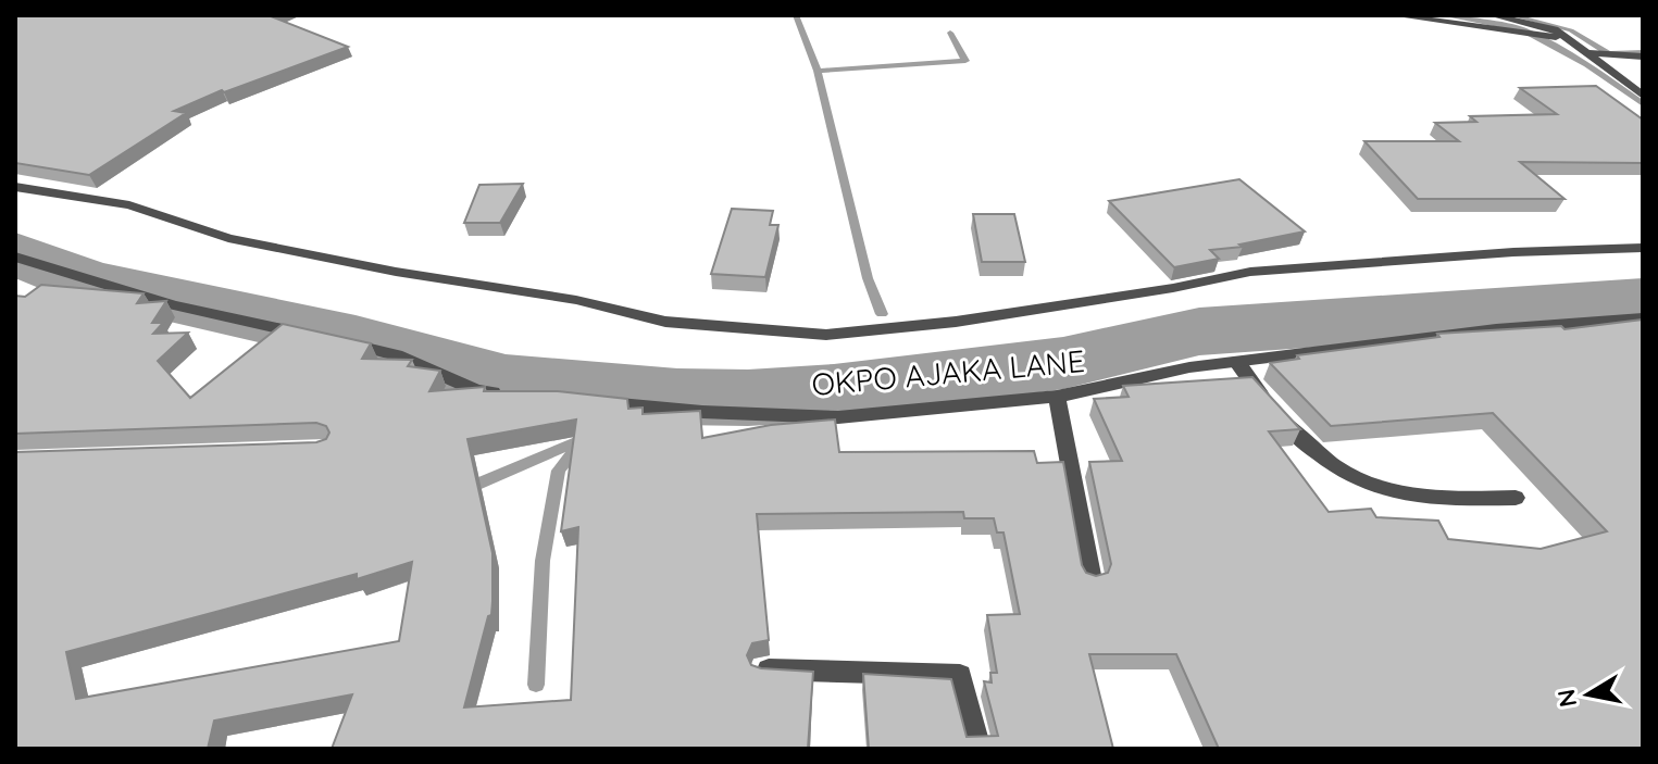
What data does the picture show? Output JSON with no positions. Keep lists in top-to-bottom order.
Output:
{
  "streets": {
    "street": ["OKPO AJAKA LANE"]
  },
  "north": "left"
}
